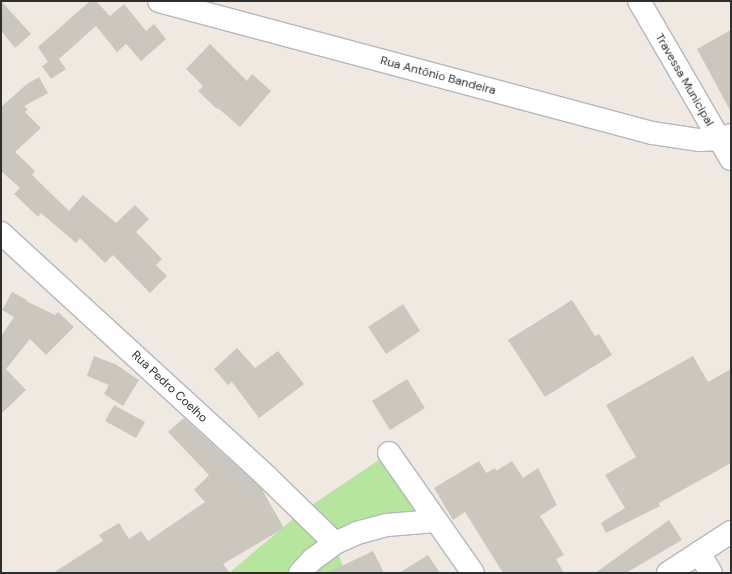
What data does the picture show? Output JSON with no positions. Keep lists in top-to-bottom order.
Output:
{
  "streets": {
    "street": ["Rua Antônio Bandeira", "Travessa Municipal", "Rua Pedro Coelho"]
  },
  "crossings": [
    ["Rua Antônio Bandeira", "Travessa Municipal"]
  ]
}
